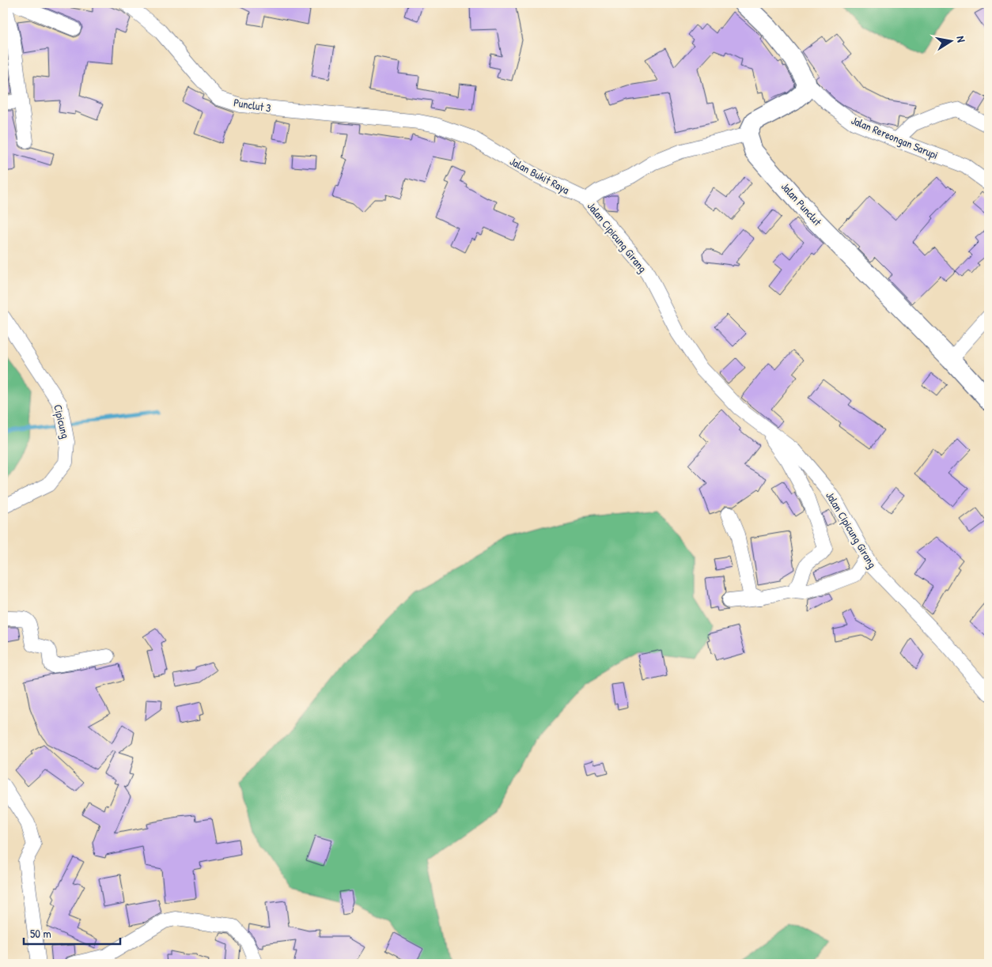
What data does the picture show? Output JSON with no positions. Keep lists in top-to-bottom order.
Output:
{
  "streets": {
    "main road": ["Jalan Punclut"],
    "street": [
      "Punclut 3",
      "Jalan Rereongan Sarupi",
      "Jalan Bukit Raya",
      "Jalan Cipicung Girang",
      "Cipicung"
    ]
  },
  "crossings": [
    ["Punclut 3", "Jalan Bukit Raya"],
    ["Jalan Bukit Raya", "Jalan Cipicung Girang"]
  ],
  "scale_bar": "50 m",
  "north": "right"
}
